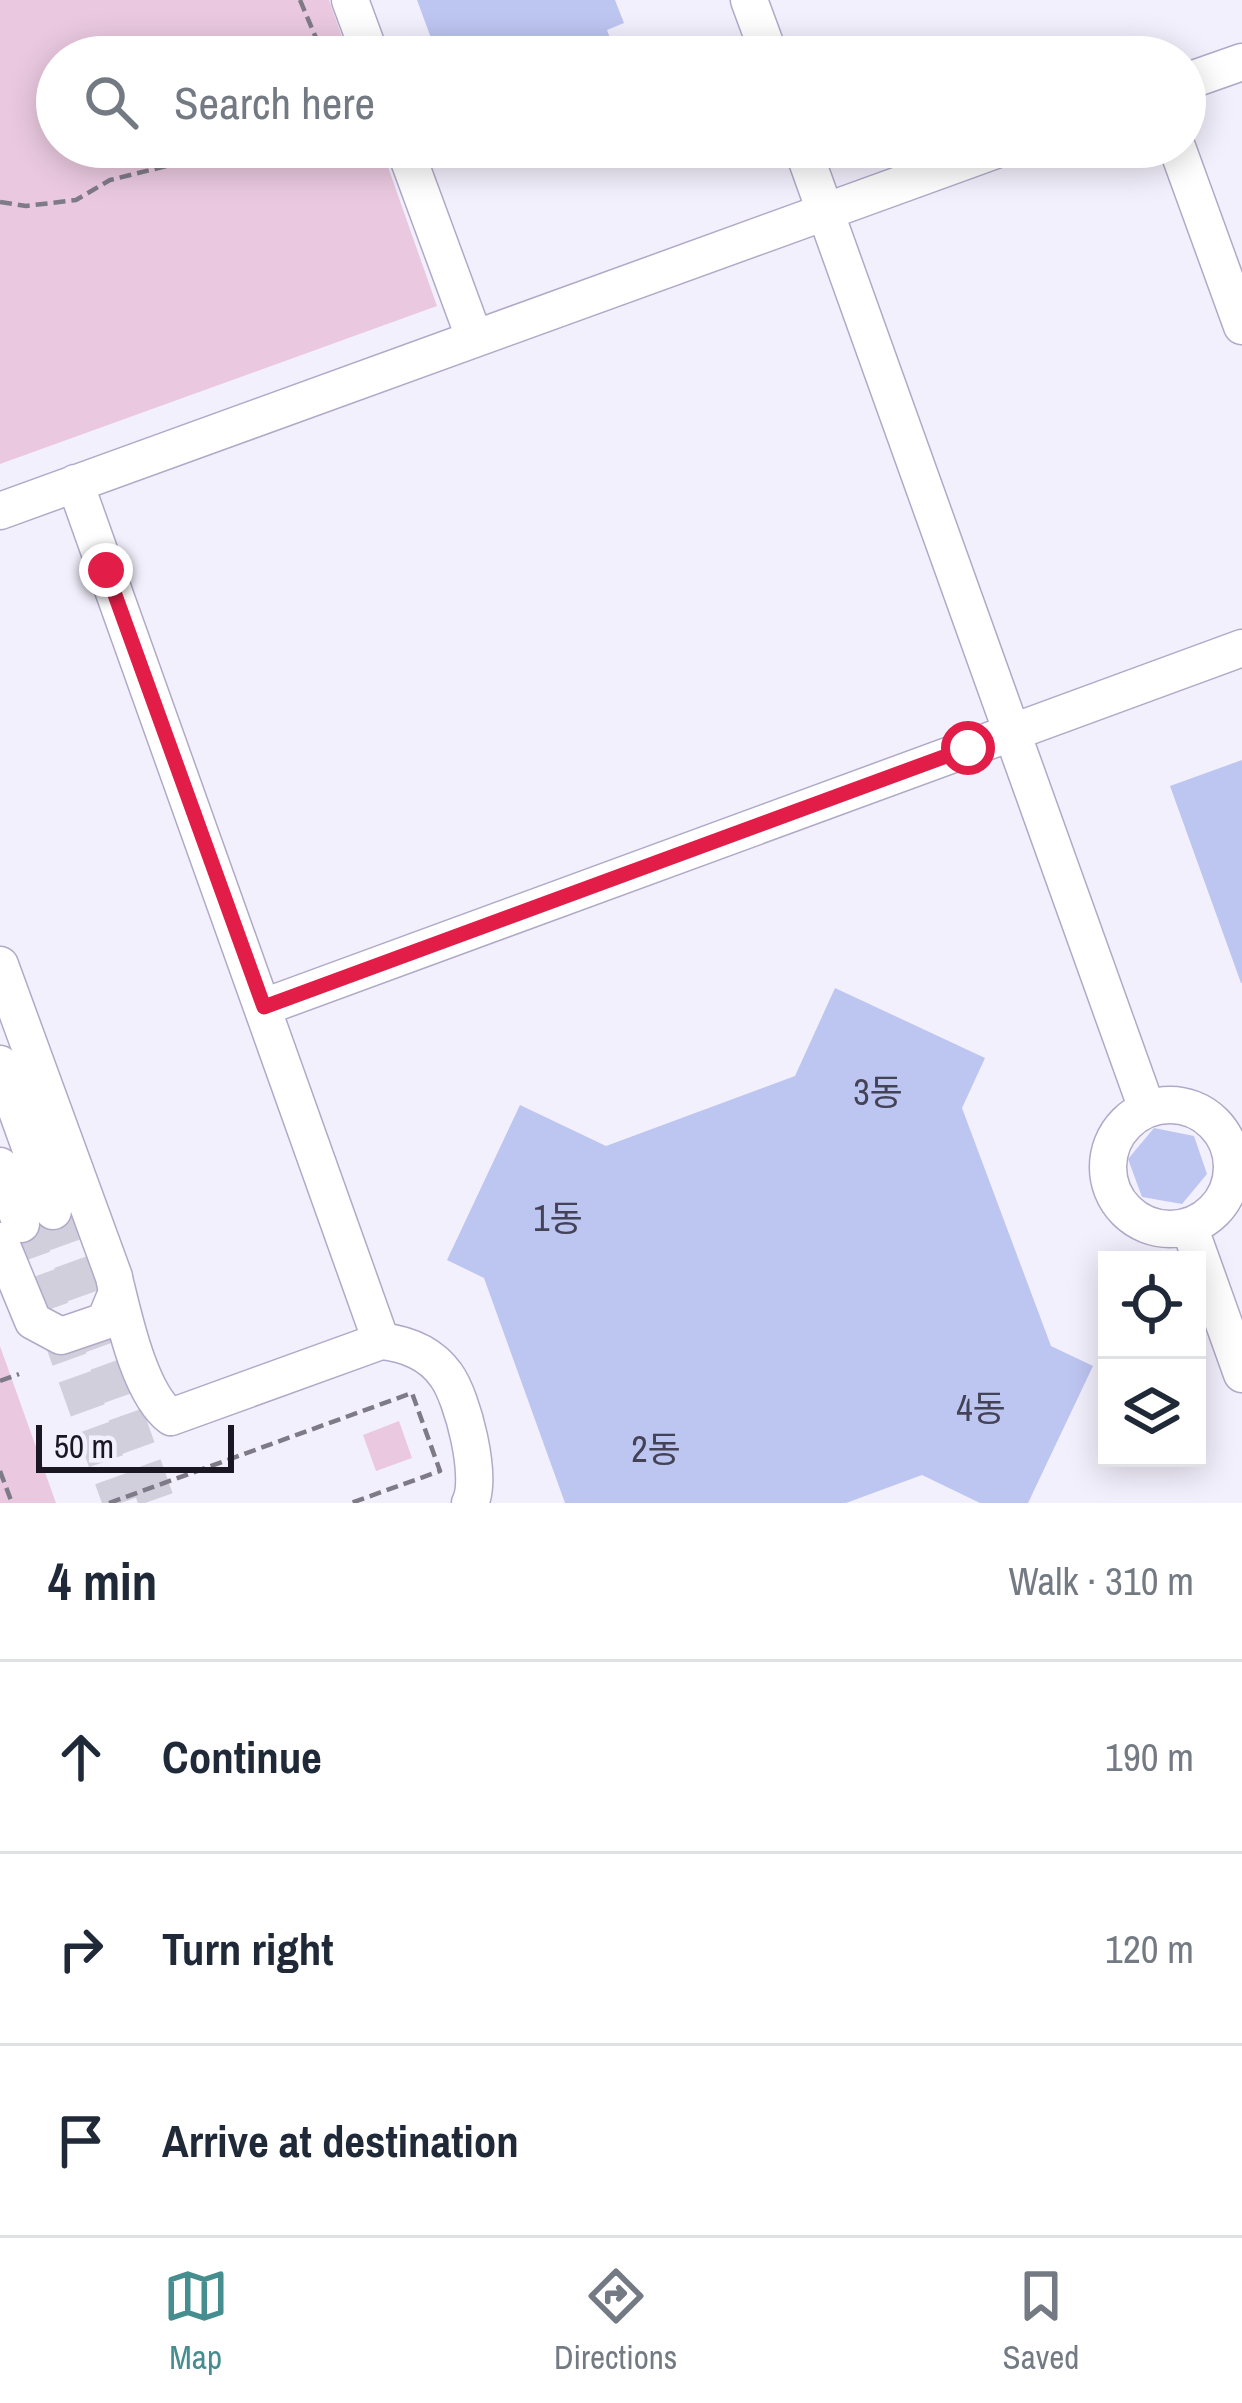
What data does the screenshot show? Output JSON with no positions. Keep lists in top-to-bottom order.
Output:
{
  "house_numbers": [
    "3동",
    "1동",
    "4동",
    "2동"
  ],
  "scale_bar": "50 m",
  "page": {
    "search": "Search here",
    "scale": "50 m",
    "heading": ["4 min", "Walk · 310 m"],
    "list": [
      ["Continue", "190 m"],
      ["Turn right", "120 m"],
      "Arrive at destination"
    ],
    "nav": ["Map", "Directions", "Saved"]
  }
}
